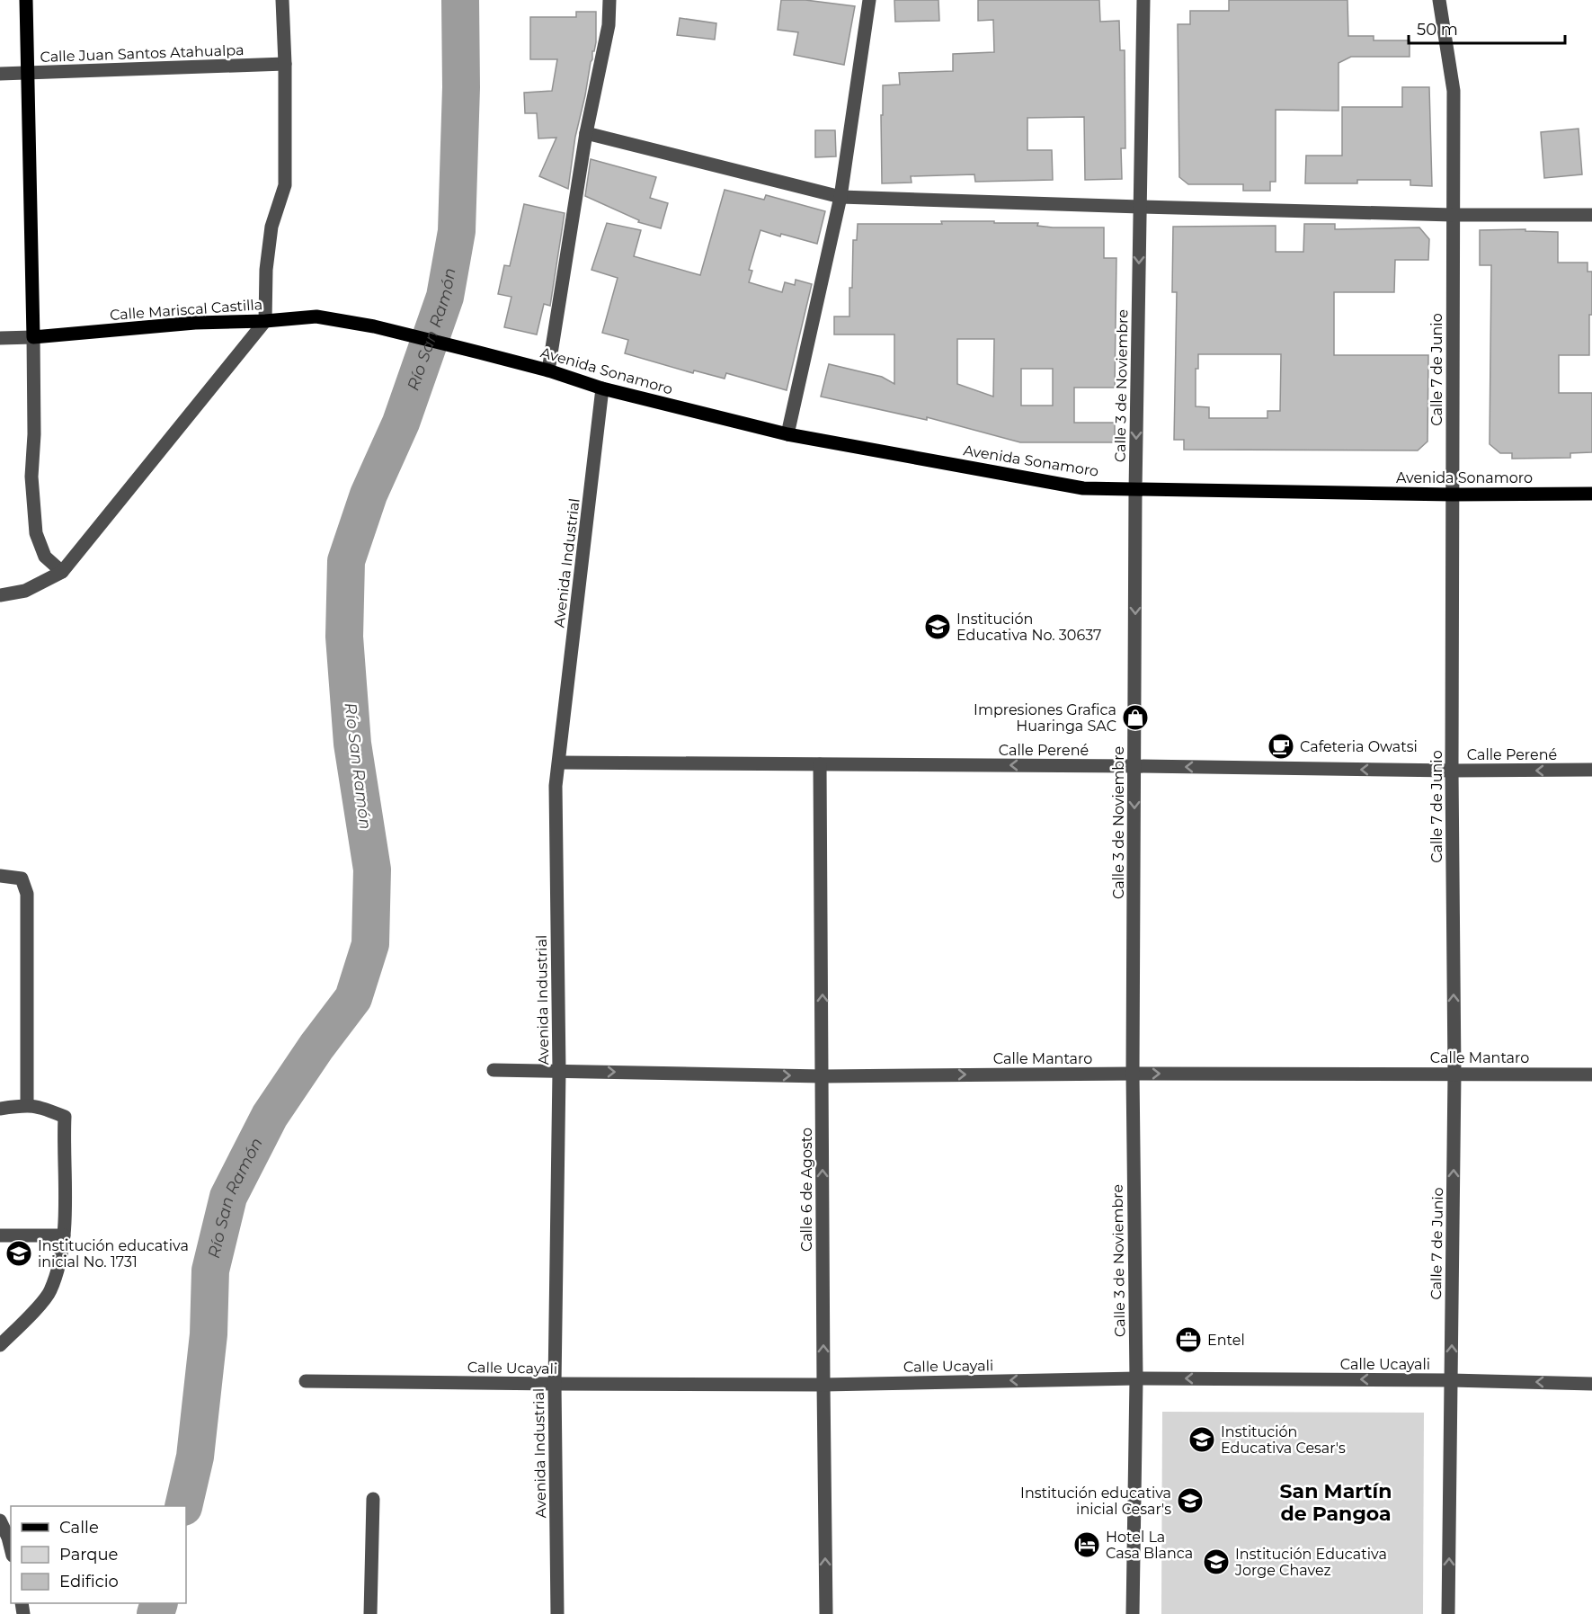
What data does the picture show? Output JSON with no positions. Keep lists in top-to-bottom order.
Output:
{
  "streets": {
    "main road": ["Calle Mariscal Castilla", "Avenida Sonamoro"],
    "street": [
      "Calle Juan Santos Atahualpa",
      "Calle 7 de Junio",
      "Calle 3 de Noviembre",
      "Avenida Industrial",
      "Calle Perené",
      "Calle Mantaro",
      "Calle 6 de Agosto",
      "Calle Ucayali"
    ]
  },
  "crossings": [
    ["Calle Mariscal Castilla", "Avenida Sonamoro"],
    ["Calle 7 de Junio", "Avenida Sonamoro"],
    ["Calle 7 de Junio", "Calle Perené"],
    ["Calle 7 de Junio", "Calle Mantaro"],
    ["Calle 7 de Junio", "Calle Ucayali"],
    ["Avenida Sonamoro", "Calle 3 de Noviembre"],
    ["Avenida Sonamoro", "Avenida Industrial"],
    ["Calle 3 de Noviembre", "Calle Perené"],
    ["Calle 3 de Noviembre", "Calle Mantaro"],
    ["Calle 3 de Noviembre", "Calle Ucayali"],
    ["Avenida Industrial", "Calle Perené"],
    ["Avenida Industrial", "Calle Mantaro"],
    ["Avenida Industrial", "Calle Ucayali"],
    ["Calle Perené", "Calle 6 de Agosto"],
    ["Calle Mantaro", "Calle 6 de Agosto"],
    ["Calle 6 de Agosto", "Calle Ucayali"]
  ],
  "one_way": [
    "Calle 7 de Junio",
    "Calle 3 de Noviembre",
    "Calle Perené",
    "Calle Mantaro",
    "Calle 6 de Agosto",
    "Calle Ucayali"
  ],
  "districts": ["San Martín de Pangoa"],
  "water": ["Río San Ramón"],
  "places": {
    "school or university": [
      "Institución Educativa No. 30637",
      "Institución educativa inicial No. 1731",
      "Institución Educativa Cesar's",
      "Institución educativa inicial Cesar's",
      "Institución Educativa Jorge Chavez"
    ],
    "shop": ["Impresiones Grafica Huaringa SAC"],
    "cafe": ["Cafeteria Owatsi"],
    "office": ["Entel"],
    "hotel": ["Hotel La Casa Blanca"]
  },
  "legend": ["Calle", "Parque", "Edificio"],
  "scale_bar": "50 m"
}
